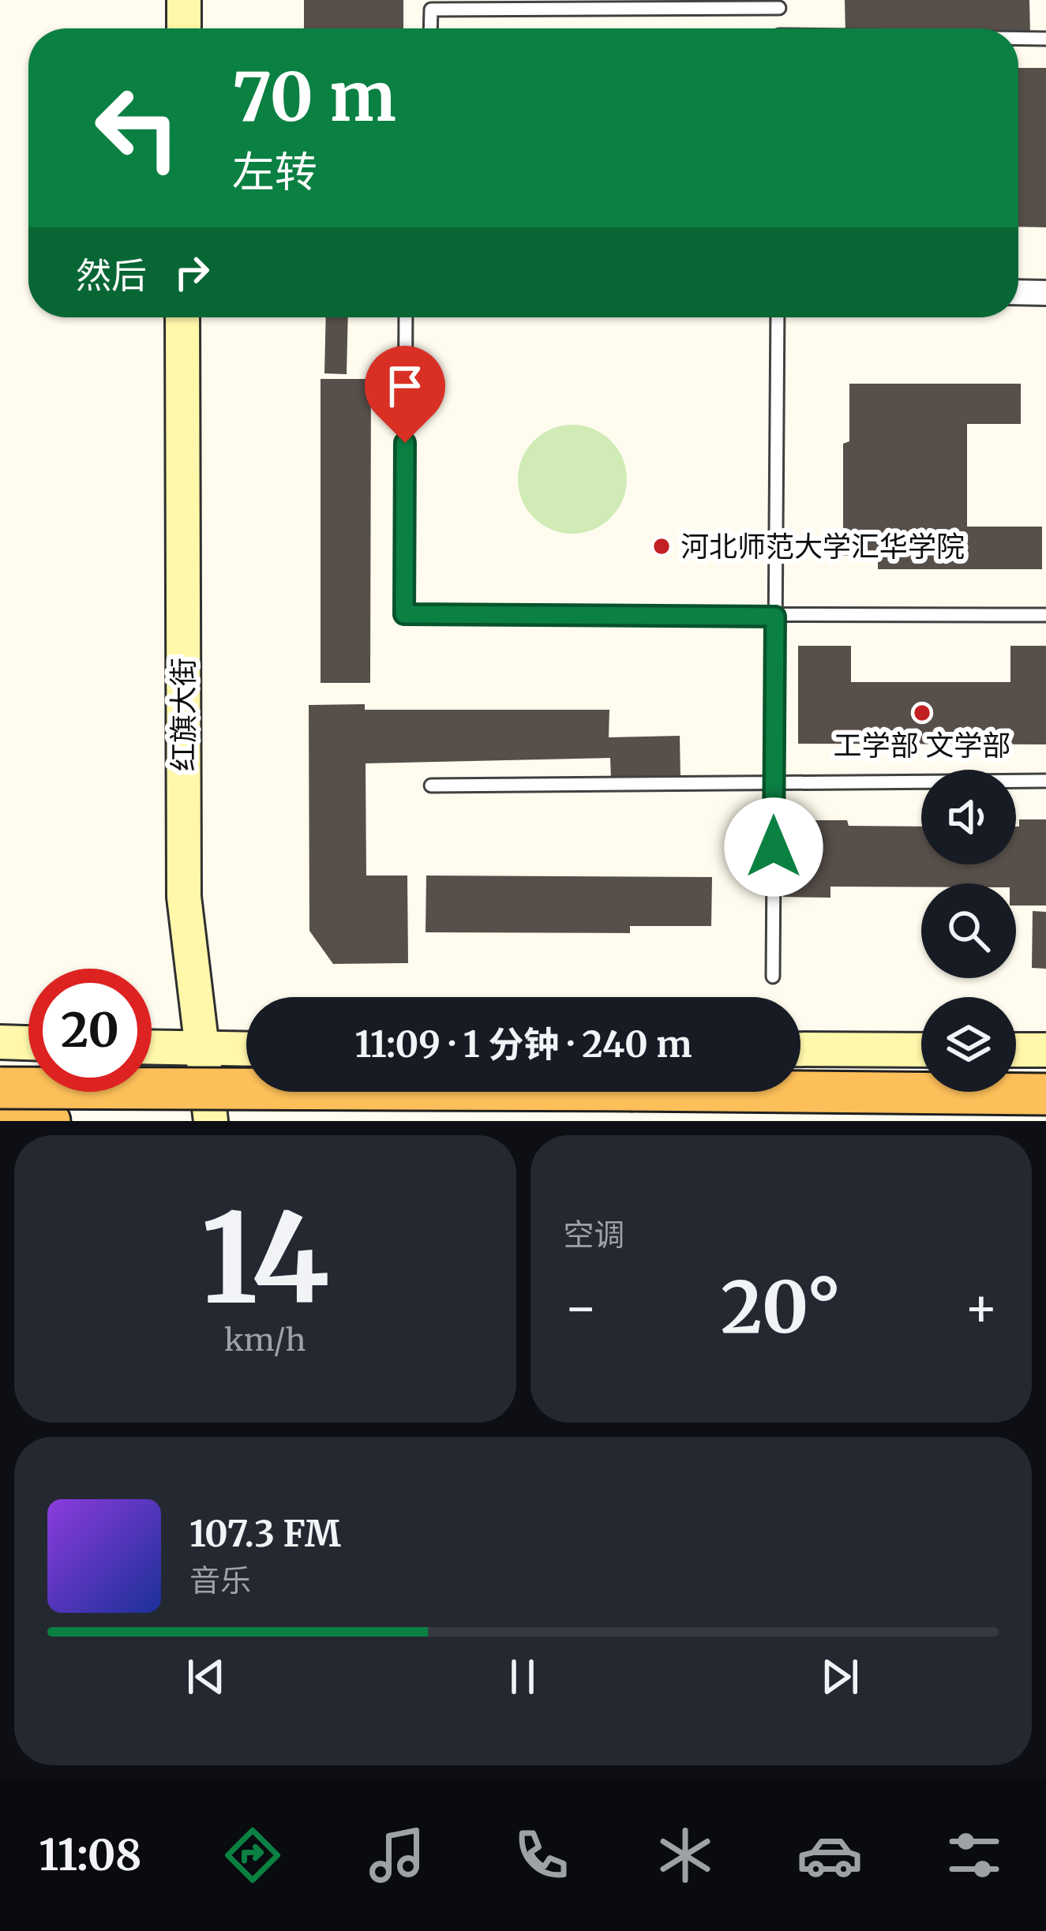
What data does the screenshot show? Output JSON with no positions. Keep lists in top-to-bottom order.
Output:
{
  "streets": {
    "main road": ["红旗大街"]
  },
  "places": ["河北师范大学汇华学院", "工学部 文学部"],
  "page": {
    "turn": ["70 m", "左转"],
    "then": "然后",
    "limit": "20",
    "trip": "11:09 · 1 分钟 · 240 m",
    "tile": [
      ["14", "km/h"],
      "空调"
    ],
    "heat": ["−", "20°", "+"],
    "song": ["107.3 FM", "音乐"],
    "tabs": "11:08"
  }
}
